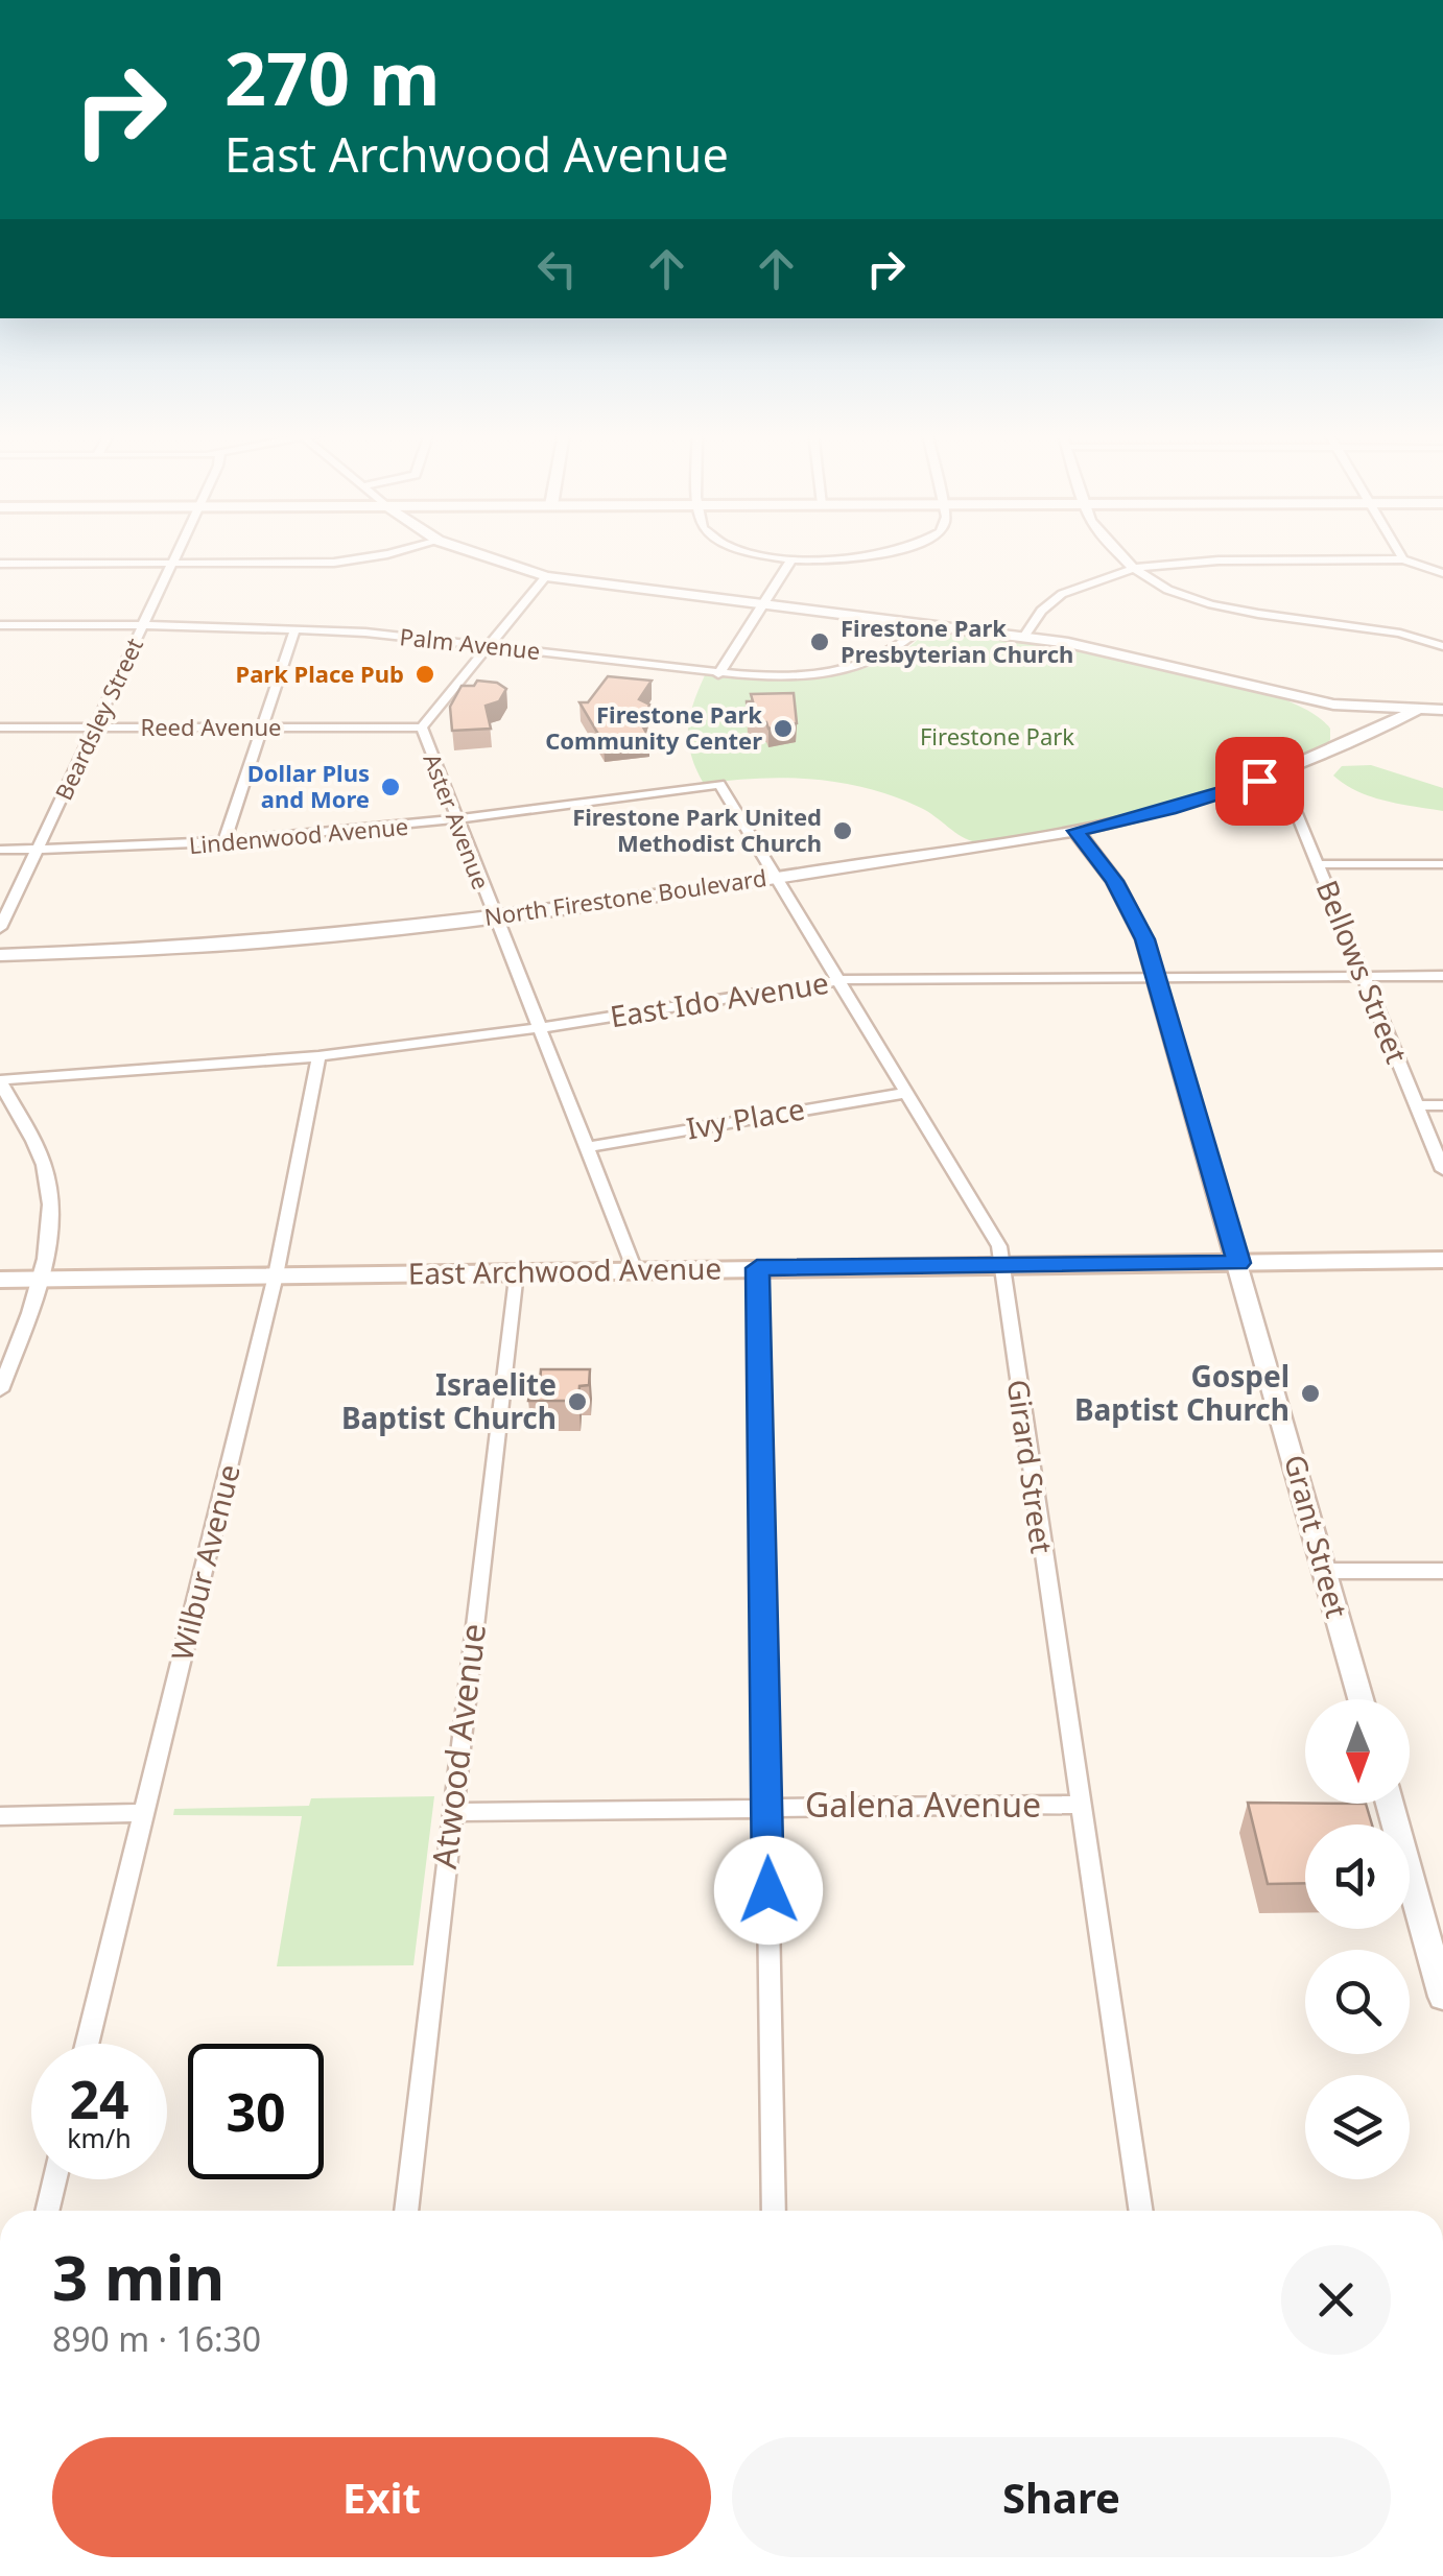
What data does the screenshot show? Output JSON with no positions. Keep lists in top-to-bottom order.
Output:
{
  "streets": {
    "main road": ["East Archwood Avenue"],
    "street": [
      "Palm Avenue",
      "Beardsley Street",
      "Reed Avenue",
      "Aster Avenue",
      "Lindenwood Avenue",
      "North Firestone Boulevard",
      "Bellows Street",
      "East Ido Avenue",
      "Ivy Place",
      "Girard Street",
      "Grant Street",
      "Wilbur Avenue",
      "Atwood Avenue",
      "Galena Avenue"
    ]
  },
  "crossings": [
    ["Palm Avenue", "Beardsley Street"],
    ["Palm Avenue", "Aster Avenue"],
    ["Beardsley Street", "Reed Avenue"],
    ["Beardsley Street", "Lindenwood Avenue"],
    ["Reed Avenue", "Aster Avenue"],
    ["Aster Avenue", "Lindenwood Avenue"],
    ["Aster Avenue", "North Firestone Boulevard"],
    ["Aster Avenue", "East Ido Avenue"],
    ["Aster Avenue", "Ivy Place"],
    ["Aster Avenue", "East Archwood Avenue"],
    ["Lindenwood Avenue", "Girard Street"],
    ["North Firestone Boulevard", "Bellows Street"],
    ["North Firestone Boulevard", "Girard Street"],
    ["North Firestone Boulevard", "Grant Street"],
    ["Bellows Street", "East Ido Avenue"],
    ["East Ido Avenue", "Girard Street"],
    ["East Ido Avenue", "Grant Street"],
    ["East Ido Avenue", "Wilbur Avenue"],
    ["Ivy Place", "Girard Street"],
    ["East Archwood Avenue", "Girard Street"],
    ["East Archwood Avenue", "Grant Street"],
    ["East Archwood Avenue", "Wilbur Avenue"],
    ["East Archwood Avenue", "Atwood Avenue"],
    ["Girard Street", "Galena Avenue"],
    ["Atwood Avenue", "Galena Avenue"]
  ],
  "parks": ["Firestone Park"],
  "places": [
    "Firestone Park Presbyterian Church",
    "Park Place Pub",
    "Firestone Park Community Center",
    "Dollar Plus and More",
    "Firestone Park United Methodist Church",
    "Gospel Baptist Church",
    "Israelite Baptist Church"
  ],
  "north": "bottom",
  "page": {
    "turn": ["270 m", "East Archwood Avenue"],
    "speed": "24 km/h",
    "limit": "30",
    "heading": ["3 min", "890 m · 16:30"],
    "buttons": ["Exit", "Share"]
  }
}
